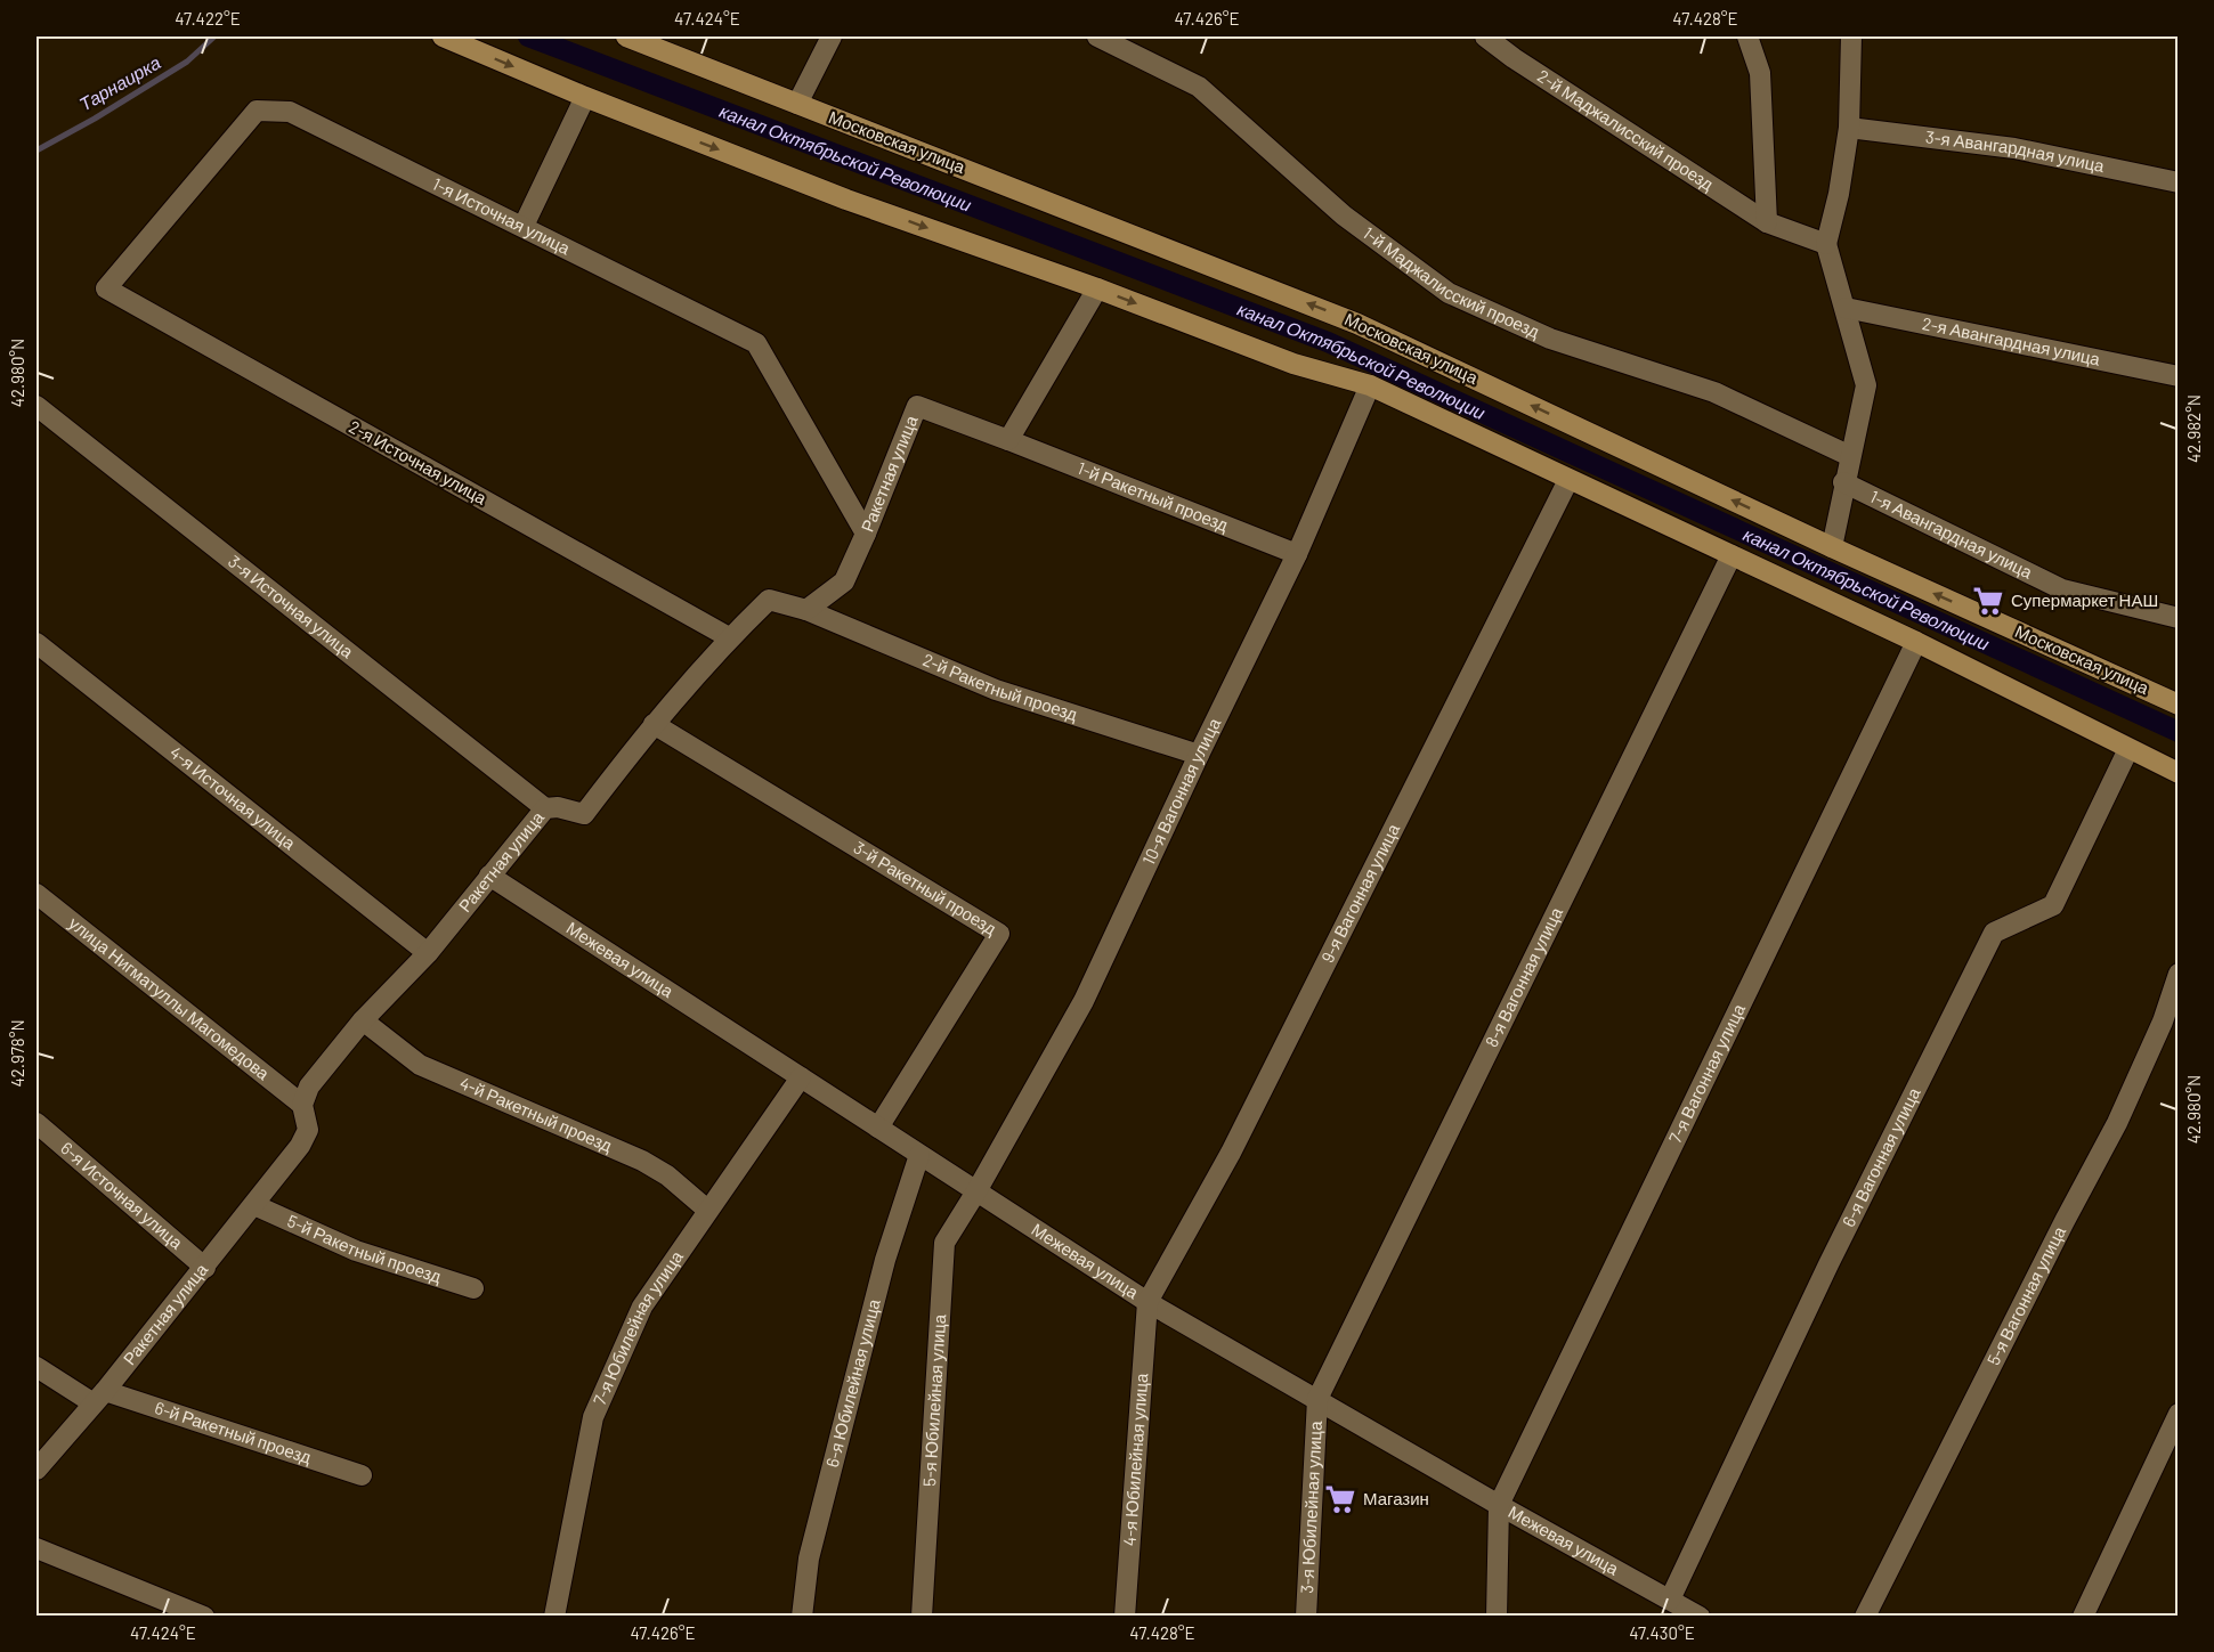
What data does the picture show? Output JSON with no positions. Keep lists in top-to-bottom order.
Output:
{
  "streets": {
    "main road": ["Московская улица"],
    "street": [
      "2-й Маджалисский проезд",
      "3-я Авангардная улица",
      "1-я Источная улица",
      "1-й Маджалисский проезд",
      "2-я Авангардная улица",
      "2-я Источная улица",
      "Ракетная улица",
      "1-й Ракетный проезд",
      "1-я Авангардная улица",
      "3-я Источная улица",
      "2-й Ракетный проезд",
      "10-я Вагонная улица",
      "4-я Источная улица",
      "3-й Ракетный проезд",
      "9-я Вагонная улица",
      "Межевая улица",
      "8-я Вагонная улица",
      "улица Нигматуллы Магомедова",
      "7-я Вагонная улица",
      "4-й Ракетный проезд",
      "6-я Вагонная улица",
      "6-я Источная улица",
      "5-й Ракетный проезд",
      "5-я Вагонная улица",
      "7-я Юбилейная улица",
      "6-я Юбилейная улица",
      "5-я Юбилейная улица",
      "6-й Ракетный проезд",
      "4-я Юбилейная улица",
      "3-я Юбилейная улица"
    ]
  },
  "crossings": [
    ["1-я Источная улица", "2-я Источная улица"],
    ["1-я Источная улица", "Ракетная улица"],
    ["2-я Источная улица", "Ракетная улица"],
    ["Ракетная улица", "1-й Ракетный проезд"],
    ["Ракетная улица", "3-я Источная улица"],
    ["Ракетная улица", "2-й Ракетный проезд"],
    ["Ракетная улица", "4-я Источная улица"],
    ["Ракетная улица", "3-й Ракетный проезд"],
    ["Ракетная улица", "Межевая улица"],
    ["Ракетная улица", "улица Нигматуллы Магомедова"],
    ["Ракетная улица", "4-й Ракетный проезд"],
    ["Ракетная улица", "6-я Источная улица"],
    ["Ракетная улица", "5-й Ракетный проезд"],
    ["Ракетная улица", "6-й Ракетный проезд"],
    ["1-й Ракетный проезд", "10-я Вагонная улица"],
    ["2-й Ракетный проезд", "10-я Вагонная улица"],
    ["10-я Вагонная улица", "Межевая улица"],
    ["10-я Вагонная улица", "5-я Юбилейная улица"],
    ["3-й Ракетный проезд", "Межевая улица"],
    ["9-я Вагонная улица", "Межевая улица"],
    ["9-я Вагонная улица", "4-я Юбилейная улица"],
    ["Межевая улица", "8-я Вагонная улица"],
    ["Межевая улица", "7-я Вагонная улица"],
    ["Межевая улица", "6-я Вагонная улица"],
    ["Межевая улица", "7-я Юбилейная улица"],
    ["Межевая улица", "6-я Юбилейная улица"],
    ["Межевая улица", "5-я Юбилейная улица"],
    ["Межевая улица", "4-я Юбилейная улица"],
    ["Межевая улица", "3-я Юбилейная улица"],
    ["8-я Вагонная улица", "3-я Юбилейная улица"],
    ["4-й Ракетный проезд", "7-я Юбилейная улица"]
  ],
  "water": ["Тарнаирка", "канал Октябрьской Революции"],
  "places": {
    "supermarket": ["Супермаркет НАШ", "Магазин"]
  },
  "coordinates": [
    "47.422°E",
    "47.424°E",
    "47.426°E",
    "47.428°E",
    "42.980°N",
    "42.982°N",
    "42.978°N",
    "47.430°E"
  ]
}
